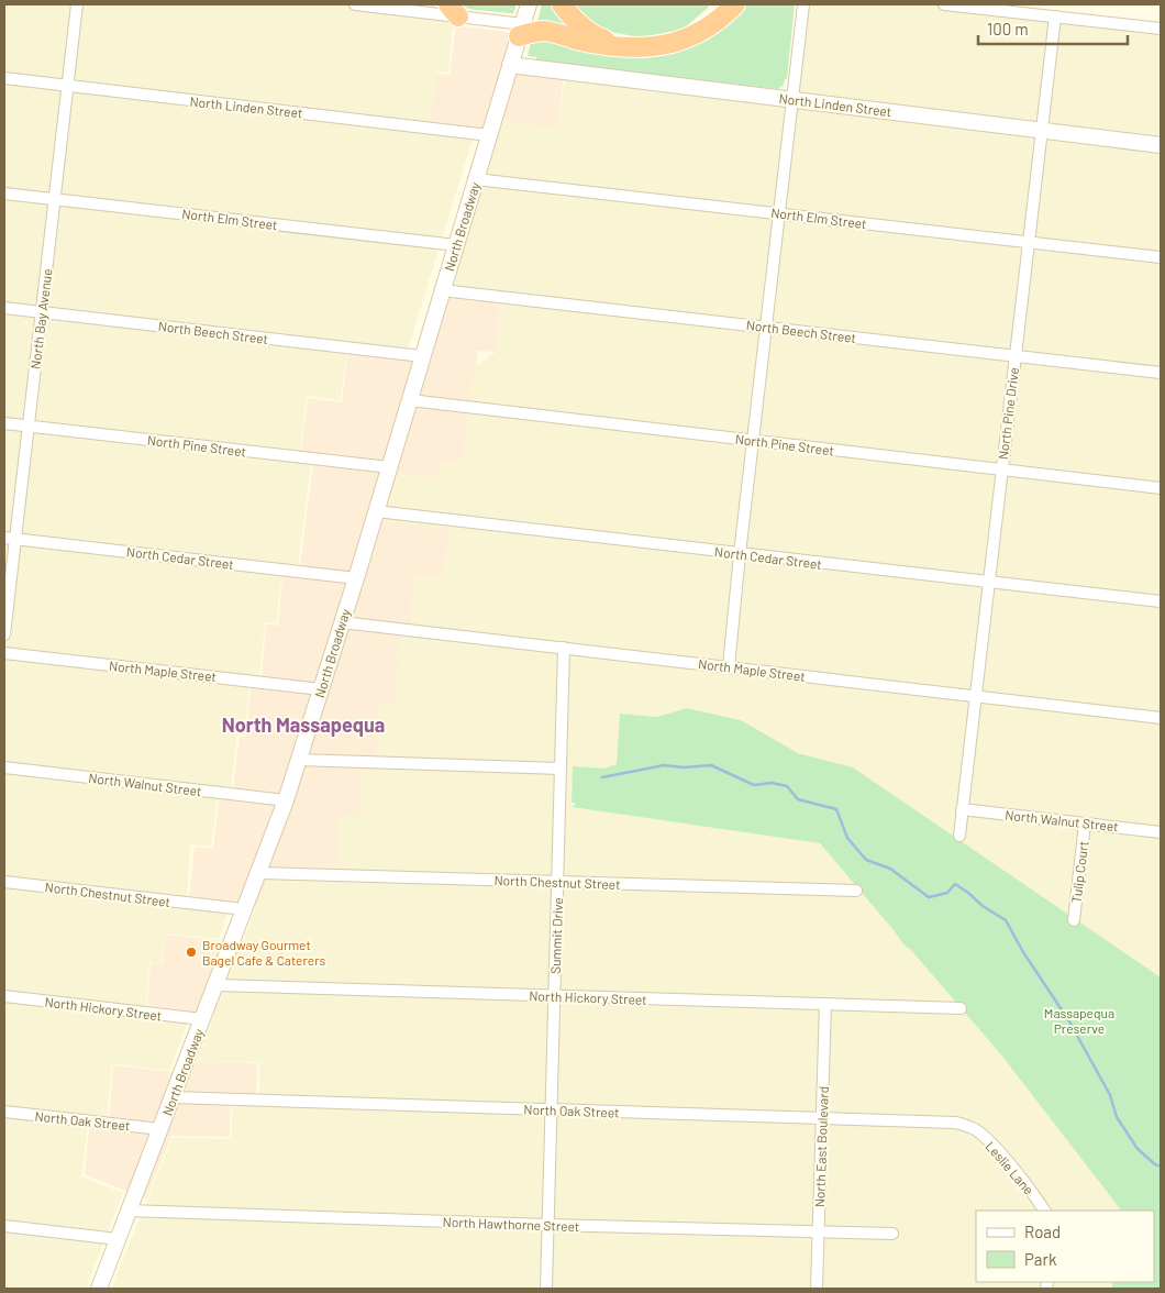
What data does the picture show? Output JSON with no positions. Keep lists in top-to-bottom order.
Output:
{
  "streets": {
    "main road": ["North Linden Street", "North Broadway"],
    "street": [
      "North Elm Street",
      "North Bay Avenue",
      "North Beech Street",
      "North Pine Drive",
      "North Pine Street",
      "North Cedar Street",
      "North Maple Street",
      "North Walnut Street",
      "Tulip Court",
      "North Chestnut Street",
      "Summit Drive",
      "North Hickory Street",
      "North Oak Street",
      "North East Boulevard",
      "Leslie Lane",
      "North Hawthorne Street"
    ]
  },
  "crossings": [
    ["North Linden Street", "North Broadway"],
    ["North Linden Street", "North Bay Avenue"],
    ["North Linden Street", "North Pine Drive"],
    ["North Elm Street", "North Broadway"],
    ["North Elm Street", "North Bay Avenue"],
    ["North Elm Street", "North Pine Drive"],
    ["North Broadway", "North Beech Street"],
    ["North Broadway", "North Pine Street"],
    ["North Broadway", "North Cedar Street"],
    ["North Broadway", "North Maple Street"],
    ["North Broadway", "North Walnut Street"],
    ["North Broadway", "North Chestnut Street"],
    ["North Broadway", "North Hickory Street"],
    ["North Broadway", "North Oak Street"],
    ["North Broadway", "North Hawthorne Street"],
    ["North Bay Avenue", "North Beech Street"],
    ["North Bay Avenue", "North Pine Street"],
    ["North Bay Avenue", "North Cedar Street"],
    ["North Beech Street", "North Pine Drive"],
    ["North Pine Drive", "North Pine Street"],
    ["North Pine Drive", "North Cedar Street"],
    ["North Pine Drive", "North Maple Street"],
    ["North Pine Drive", "North Walnut Street"],
    ["North Maple Street", "Summit Drive"],
    ["North Walnut Street", "Tulip Court"],
    ["North Chestnut Street", "Summit Drive"],
    ["Summit Drive", "North Hickory Street"],
    ["Summit Drive", "North Oak Street"],
    ["Summit Drive", "North Hawthorne Street"],
    ["North Hickory Street", "North East Boulevard"],
    ["North Oak Street", "North East Boulevard"],
    ["North Oak Street", "Leslie Lane"],
    ["North East Boulevard", "North Hawthorne Street"]
  ],
  "districts": ["North Massapequa"],
  "parks": ["Massapequa Preserve"],
  "places": ["Broadway Gourmet Bagel Cafe & Caterers"],
  "legend": ["Road", "Park"],
  "scale_bar": "100 m"
}
